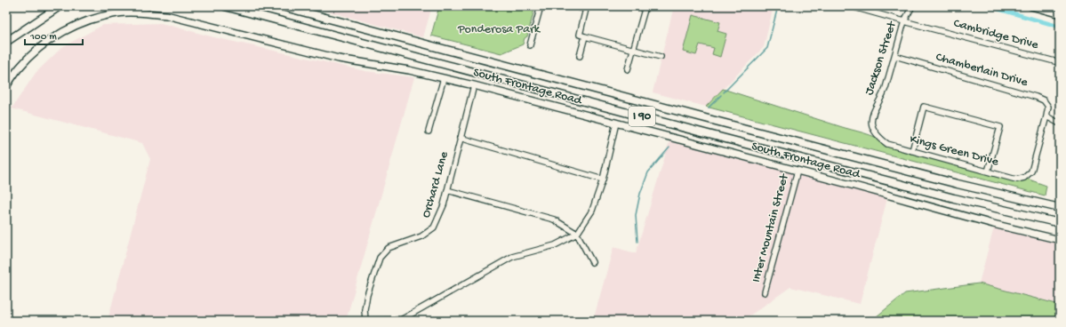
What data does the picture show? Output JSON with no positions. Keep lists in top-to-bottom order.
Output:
{
  "streets": {
    "highway": ["I 90"],
    "main road": ["South Frontage Road"],
    "street": [
      "Cambridge Drive",
      "Jackson Street",
      "Chamberlain Drive",
      "Kings Green Drive",
      "Orchard Lane",
      "Inter Mountain Street"
    ]
  },
  "crossings": [
    ["Cambridge Drive", "Jackson Street"],
    ["Jackson Street", "Chamberlain Drive"],
    ["Jackson Street", "Kings Green Drive"],
    ["Chamberlain Drive", "Kings Green Drive"],
    ["South Frontage Road", "Orchard Lane"],
    ["South Frontage Road", "Inter Mountain Street"]
  ],
  "parks": ["Ponderosa Park"],
  "scale_bar": "100 m"
}
